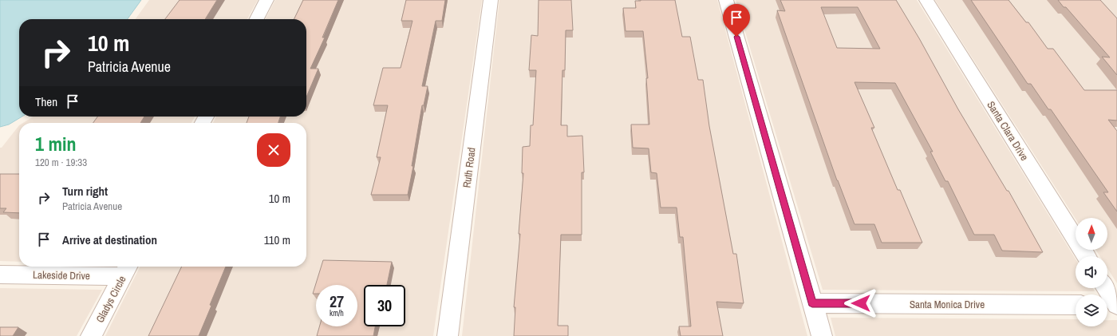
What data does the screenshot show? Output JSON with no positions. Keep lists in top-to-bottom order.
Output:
{
  "streets": {
    "street": [
      "Santa Clara Drive",
      "Ruth Road",
      "Lakeside Drive",
      "Gladys Circle",
      "Santa Monica Drive"
    ]
  },
  "crossings": [
    ["Lakeside Drive", "Gladys Circle"]
  ],
  "north": "top",
  "page": {
    "turn": ["10 m", "Patricia Avenue"],
    "then": "Then",
    "heading": ["1 min", "120 m · 19:33"],
    "list": [
      {
        "name": "Turn right",
        "note": "Patricia Avenue",
        "value": "10 m"
      },
      {
        "name": "Arrive at destination",
        "value": "110 m"
      }
    ],
    "speed": "27 km/h",
    "limit": "30"
  }
}
